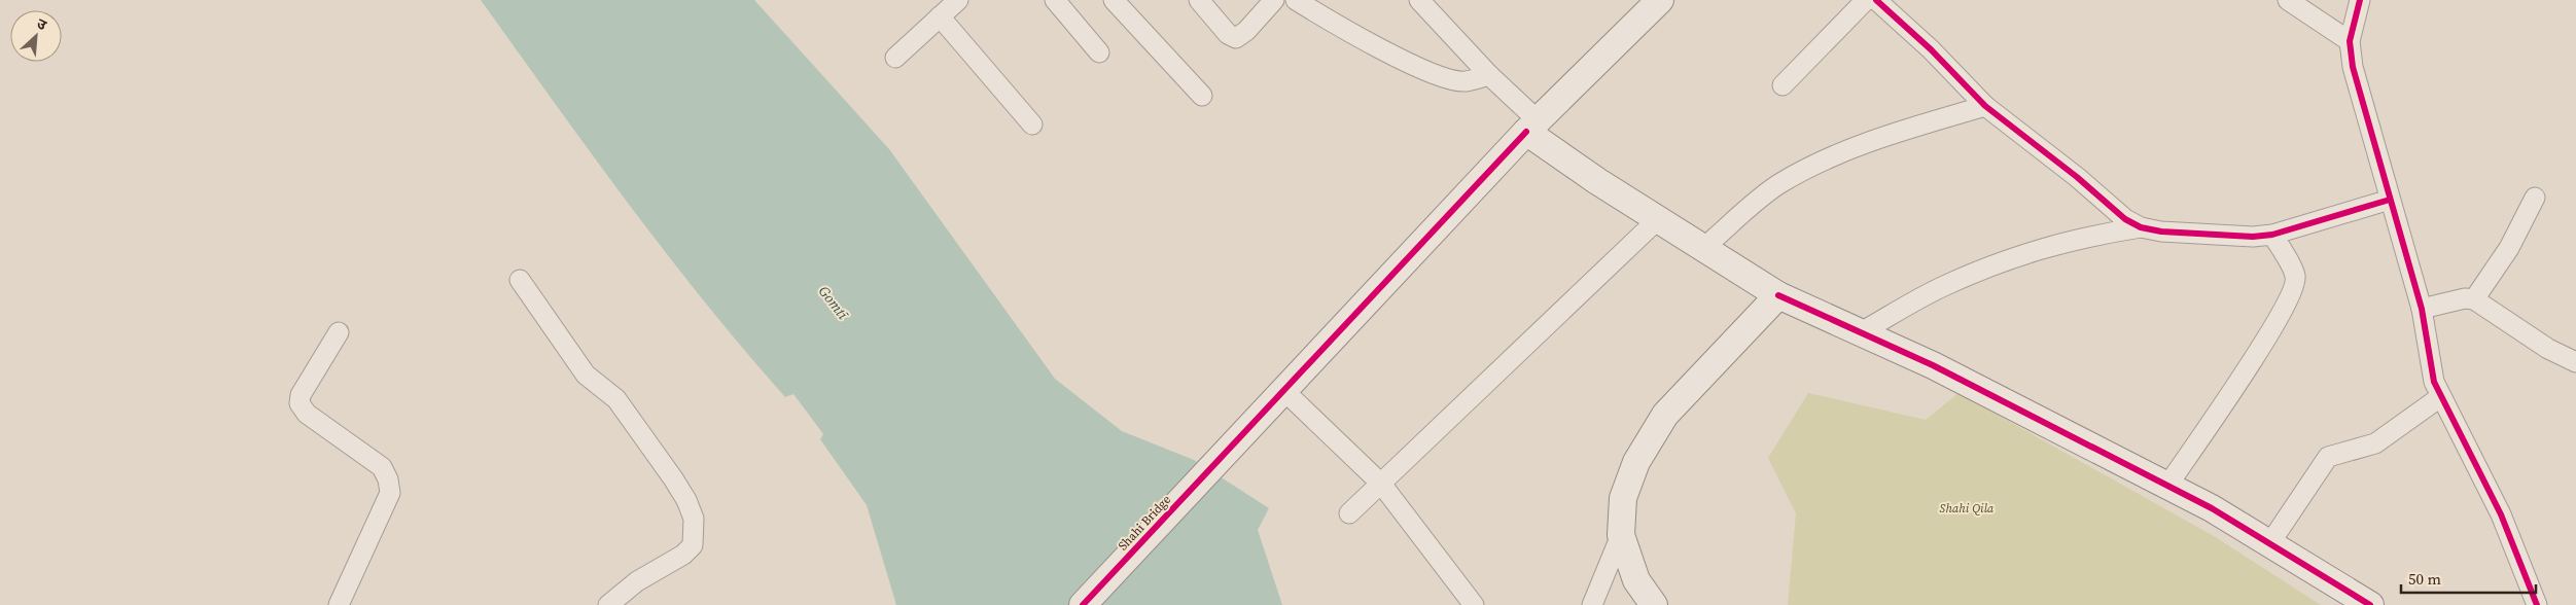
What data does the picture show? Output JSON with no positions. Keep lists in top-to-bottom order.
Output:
{
  "streets": {
    "street": ["Shahi Bridge"]
  },
  "water": ["Gomtī"],
  "parks": ["Shahi Qila"],
  "scale_bar": "50 m",
  "north": "top right"
}
